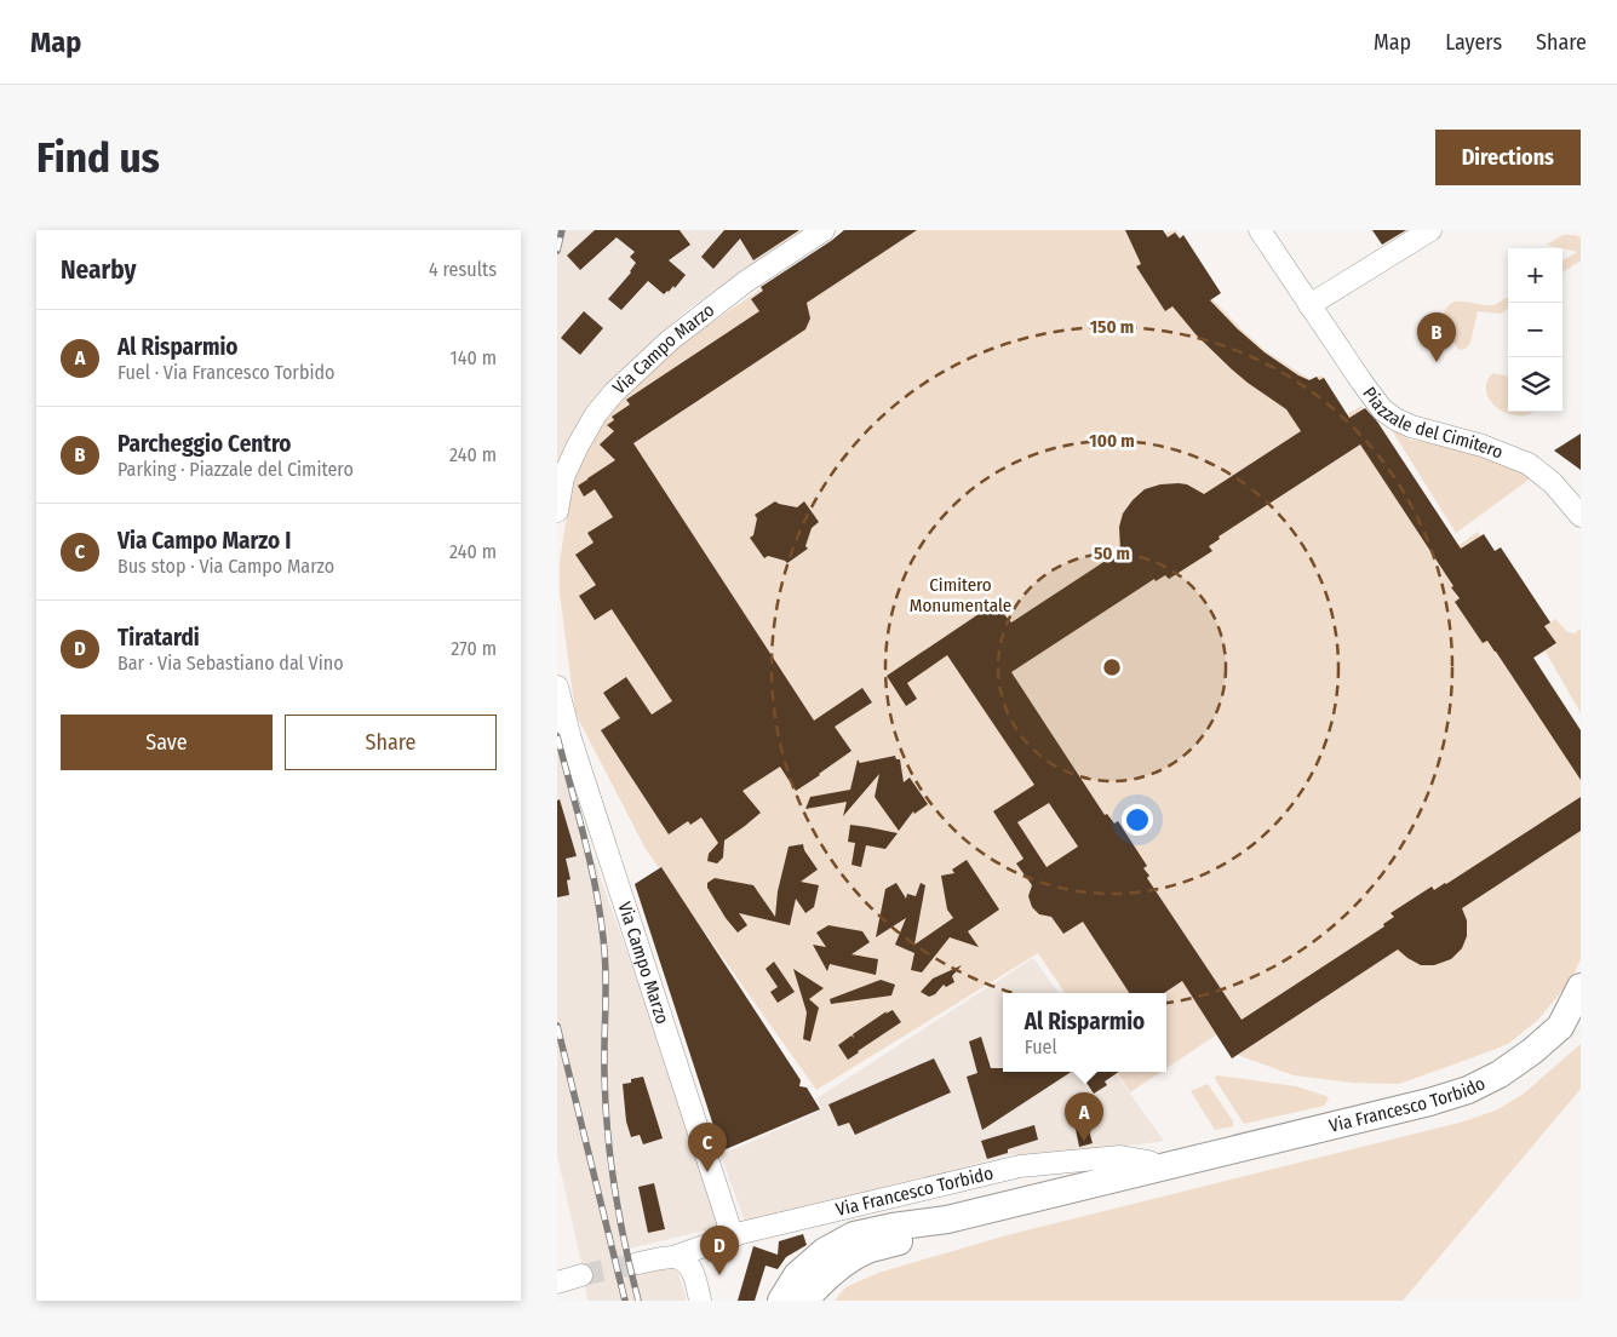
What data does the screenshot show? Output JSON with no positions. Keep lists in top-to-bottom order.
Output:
{
  "streets": {
    "main road": ["Via Francesco Torbido"],
    "street": ["Via Campo Marzo", "Piazzale del Cimitero"]
  },
  "crossings": [
    ["Via Campo Marzo", "Via Francesco Torbido"]
  ],
  "parks": ["Cimitero Monumentale"],
  "page": {
    "header": "Map",
    "nav": ["Map", "Layers", "Share"],
    "buttons": [
      "Directions",
      ["Save", "Share"]
    ],
    "title": "Find us",
    "heading": ["Nearby", "4 results"],
    "map_buttons": ["+", "−"],
    "list": [
      {
        "mark": "A",
        "name": "Al Risparmio",
        "note": "Fuel · Via Francesco Torbido",
        "value": "140 m"
      },
      {
        "mark": "B",
        "name": "Parcheggio Centro",
        "note": "Parking · Piazzale del Cimitero",
        "value": "240 m"
      },
      {
        "mark": "C",
        "name": "Via Campo Marzo I",
        "note": "Bus stop · Via Campo Marzo",
        "value": "240 m"
      },
      {
        "mark": "D",
        "name": "Tiratardi",
        "note": "Bar · Via Sebastiano dal Vino",
        "value": "270 m"
      }
    ],
    "pins": [
      "B",
      "A",
      "C",
      "D"
    ],
    "popup": ["Al Risparmio", "Fuel"]
  },
  "rings": ["150 m", "100 m", "50 m"]
}
